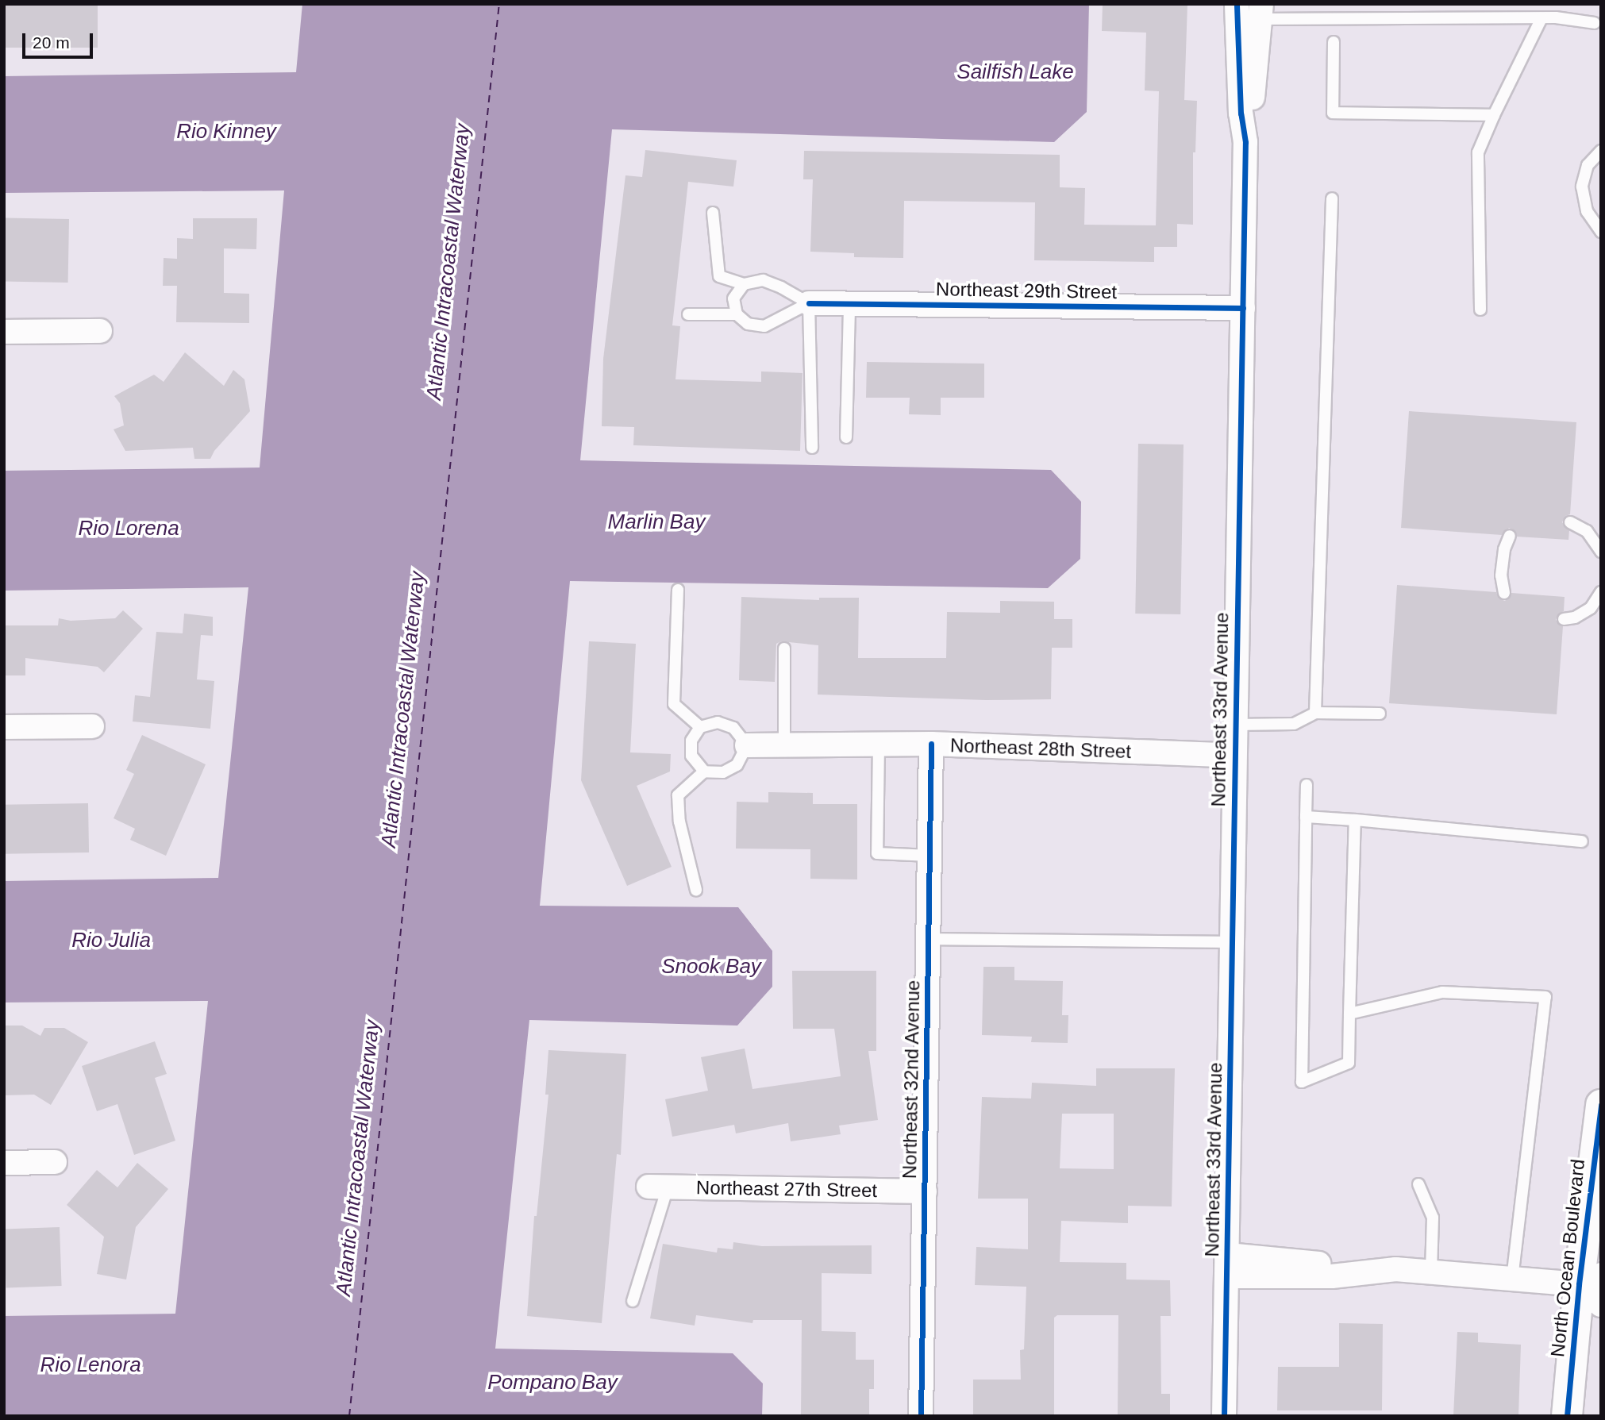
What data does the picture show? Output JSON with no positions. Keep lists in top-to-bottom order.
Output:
{
  "streets": {
    "main road": ["North Ocean Boulevard"],
    "street": [
      "Northeast 29th Street",
      "Northeast 33rd Avenue",
      "Northeast 28th Street",
      "Northeast 32nd Avenue",
      "Northeast 27th Street"
    ]
  },
  "crossings": [
    ["Northeast 29th Street", "Northeast 33rd Avenue"],
    ["Northeast 33rd Avenue", "Northeast 28th Street"],
    ["Northeast 28th Street", "Northeast 32nd Avenue"],
    ["Northeast 32nd Avenue", "Northeast 27th Street"]
  ],
  "water": [
    "Sailfish Lake",
    "Rio Kinney",
    "Atlantic Intracoastal Waterway",
    "Marlin Bay",
    "Rio Lorena",
    "Rio Julia",
    "Snook Bay",
    "Rio Lenora",
    "Pompano Bay"
  ],
  "scale_bar": "20 m"
}
